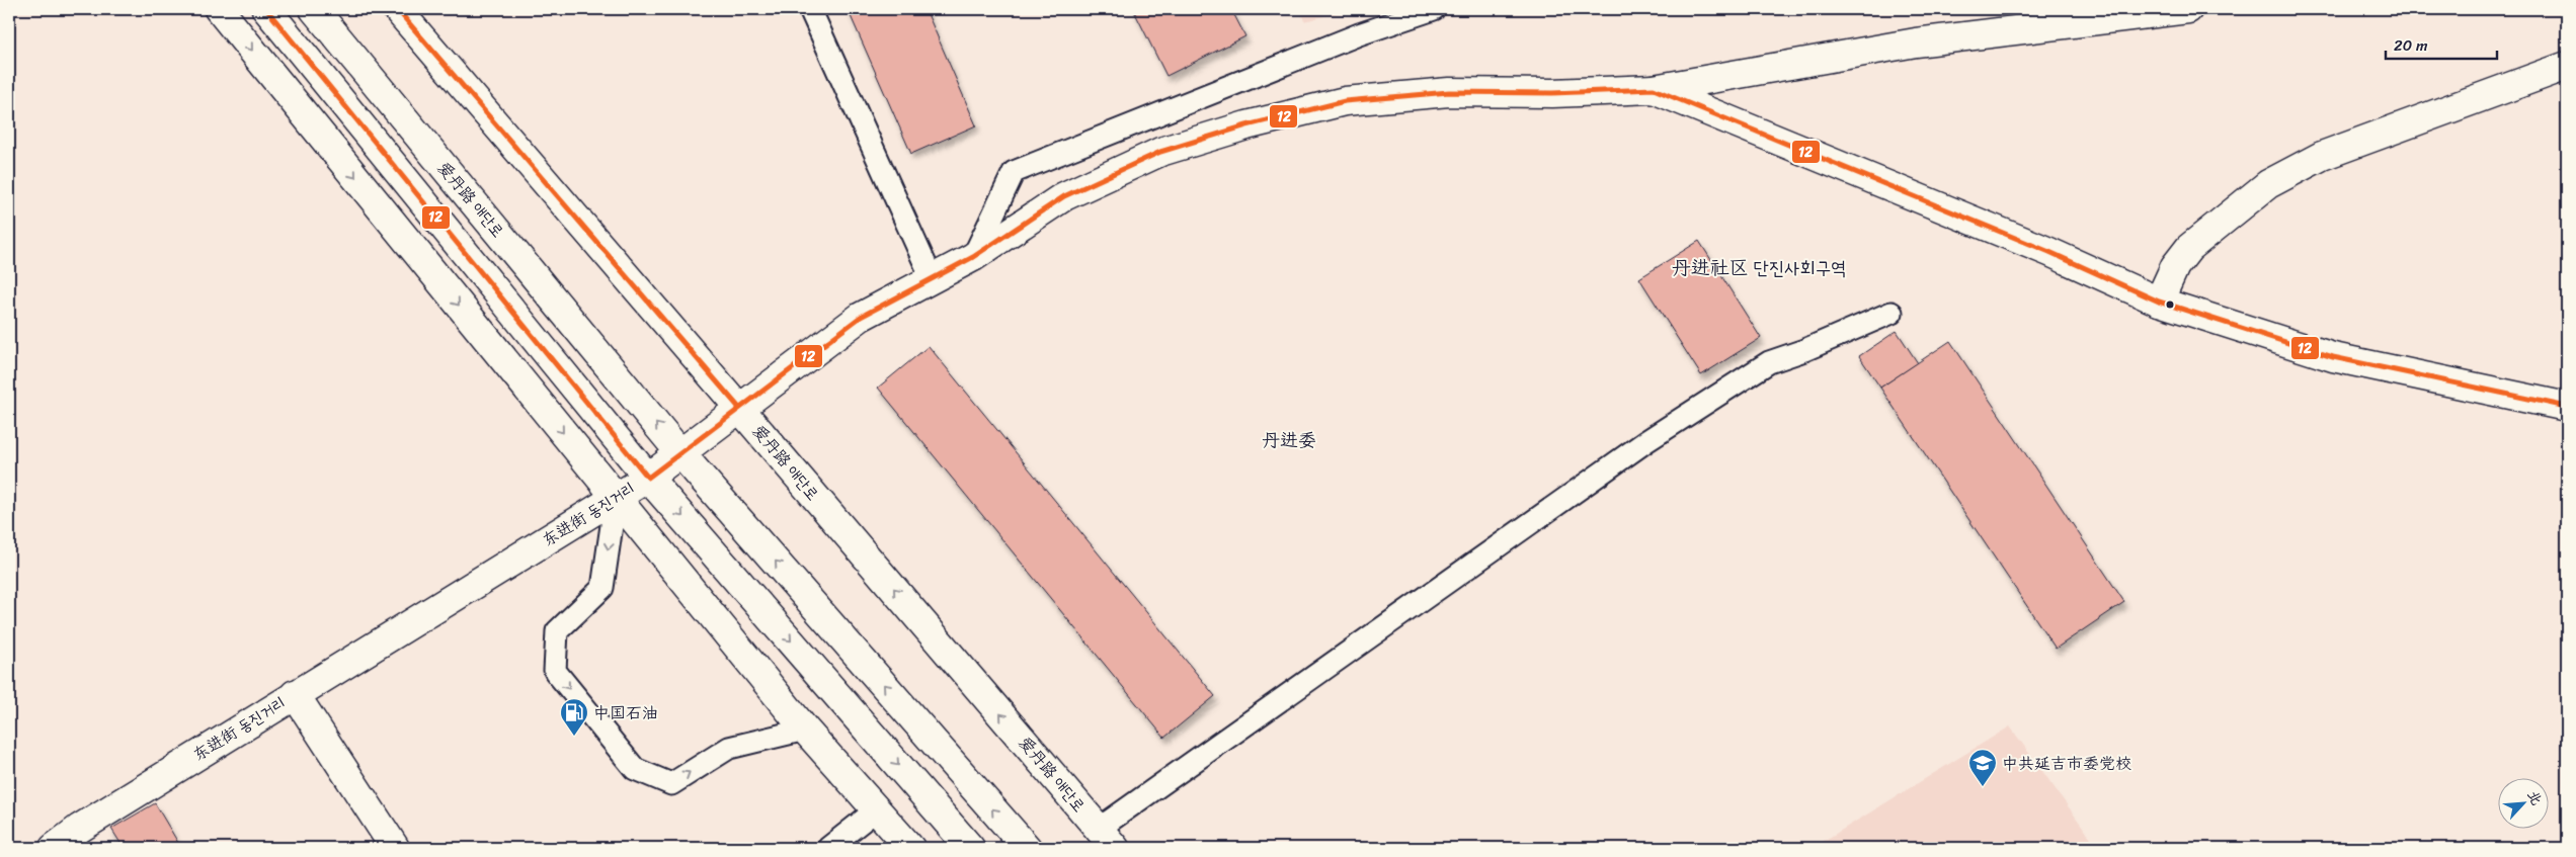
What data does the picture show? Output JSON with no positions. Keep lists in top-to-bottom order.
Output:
{
  "streets": {
    "street": ["爱丹路 애단로", "东进街 동진거리"]
  },
  "crossings": [
    ["爱丹路 애단로", "东进街 동진거리"]
  ],
  "districts": ["丹进社区 단진사회구역", "丹进委"],
  "places": {
    "fuel station": ["中国石油"],
    "school or university": ["中共延吉市委党校"]
  },
  "lines": ["transit line 12"],
  "scale_bar": "20 m",
  "north": "top right"
}
